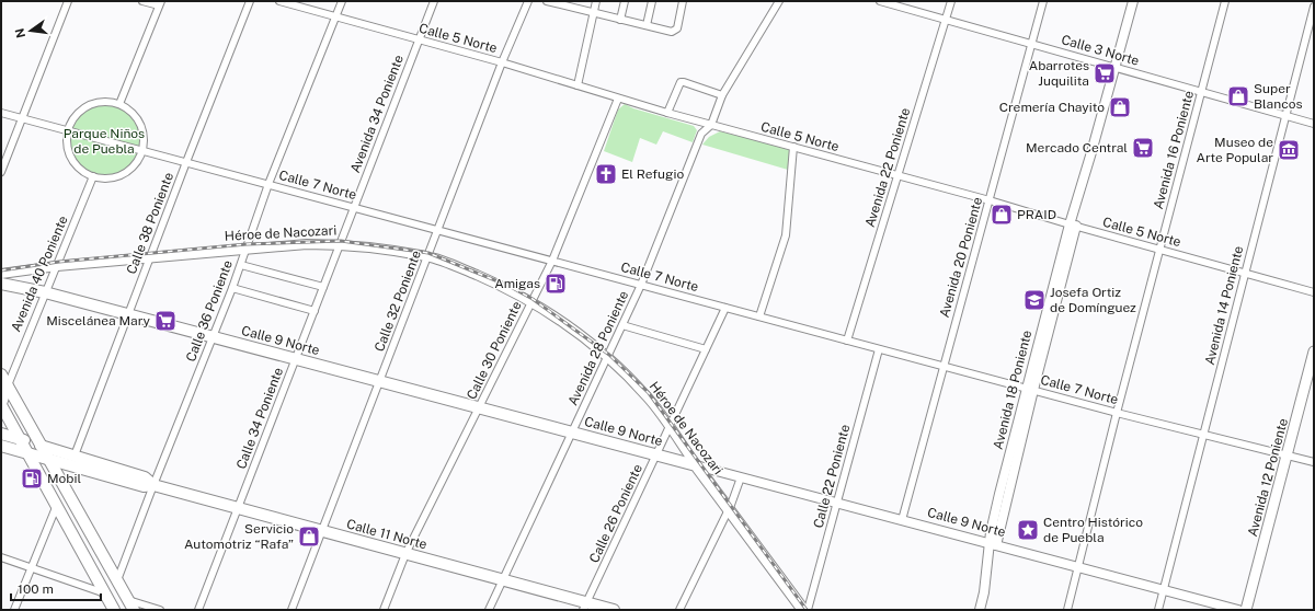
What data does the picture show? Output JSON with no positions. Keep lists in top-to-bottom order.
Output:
{
  "streets": {
    "main road": [
      "Héroe de Nacozari",
      "Avenida 40 Poniente",
      "Calle 9 Norte",
      "Avenida 12 Poniente",
      "Calle 11 Norte"
    ],
    "street": [
      "Calle 5 Norte",
      "Calle 3 Norte",
      "Avenida 34 Poniente",
      "Avenida 16 Poniente",
      "Avenida 22 Poniente",
      "Calle 7 Norte",
      "Calle 38 Poniente",
      "Avenida 20 Poniente",
      "Calle 32 Poniente",
      "Avenida 14 Poniente",
      "Calle 36 Poniente",
      "Avenida 28 Poniente",
      "Calle 30 Poniente",
      "Avenida 18 Poniente",
      "Calle 34 Poniente",
      "Calle 22 Poniente",
      "Calle 26 Poniente"
    ]
  },
  "crossings": [
    ["Calle 5 Norte", "Avenida 34 Poniente"],
    ["Calle 5 Norte", "Avenida 16 Poniente"],
    ["Calle 5 Norte", "Avenida 22 Poniente"],
    ["Calle 5 Norte", "Avenida 20 Poniente"],
    ["Calle 5 Norte", "Calle 32 Poniente"],
    ["Calle 5 Norte", "Avenida 14 Poniente"],
    ["Calle 5 Norte", "Calle 36 Poniente"],
    ["Calle 5 Norte", "Avenida 28 Poniente"],
    ["Calle 5 Norte", "Calle 30 Poniente"],
    ["Calle 5 Norte", "Avenida 18 Poniente"],
    ["Calle 3 Norte", "Avenida 16 Poniente"],
    ["Calle 3 Norte", "Avenida 22 Poniente"],
    ["Calle 3 Norte", "Avenida 20 Poniente"],
    ["Calle 3 Norte", "Avenida 14 Poniente"],
    ["Calle 3 Norte", "Avenida 18 Poniente"],
    ["Avenida 34 Poniente", "Calle 7 Norte"],
    ["Avenida 34 Poniente", "Calle 34 Poniente"],
    ["Avenida 16 Poniente", "Calle 7 Norte"],
    ["Avenida 16 Poniente", "Calle 9 Norte"],
    ["Avenida 22 Poniente", "Calle 7 Norte"],
    ["Calle 7 Norte", "Calle 38 Poniente"],
    ["Calle 7 Norte", "Avenida 20 Poniente"],
    ["Calle 7 Norte", "Calle 32 Poniente"],
    ["Calle 7 Norte", "Avenida 14 Poniente"],
    ["Calle 7 Norte", "Calle 36 Poniente"],
    ["Calle 7 Norte", "Avenida 28 Poniente"],
    ["Calle 7 Norte", "Calle 30 Poniente"],
    ["Calle 7 Norte", "Avenida 18 Poniente"],
    ["Calle 7 Norte", "Calle 22 Poniente"],
    ["Calle 7 Norte", "Avenida 12 Poniente"],
    ["Calle 7 Norte", "Calle 26 Poniente"],
    ["Calle 38 Poniente", "Héroe de Nacozari"],
    ["Calle 38 Poniente", "Calle 9 Norte"],
    ["Calle 38 Poniente", "Calle 11 Norte"],
    ["Héroe de Nacozari", "Avenida 40 Poniente"],
    ["Héroe de Nacozari", "Calle 32 Poniente"],
    ["Héroe de Nacozari", "Calle 36 Poniente"],
    ["Héroe de Nacozari", "Calle 9 Norte"],
    ["Héroe de Nacozari", "Avenida 28 Poniente"],
    ["Héroe de Nacozari", "Calle 30 Poniente"],
    ["Héroe de Nacozari", "Calle 34 Poniente"],
    ["Héroe de Nacozari", "Calle 26 Poniente"],
    ["Avenida 20 Poniente", "Calle 9 Norte"],
    ["Avenida 40 Poniente", "Calle 9 Norte"],
    ["Calle 32 Poniente", "Calle 9 Norte"],
    ["Calle 32 Poniente", "Calle 11 Norte"],
    ["Avenida 14 Poniente", "Calle 9 Norte"],
    ["Calle 36 Poniente", "Calle 9 Norte"],
    ["Calle 36 Poniente", "Calle 11 Norte"],
    ["Calle 9 Norte", "Avenida 28 Poniente"],
    ["Calle 9 Norte", "Calle 30 Poniente"],
    ["Calle 9 Norte", "Avenida 18 Poniente"],
    ["Calle 9 Norte", "Calle 34 Poniente"],
    ["Calle 9 Norte", "Calle 22 Poniente"],
    ["Calle 9 Norte", "Calle 26 Poniente"],
    ["Avenida 28 Poniente", "Calle 11 Norte"],
    ["Calle 30 Poniente", "Calle 11 Norte"],
    ["Calle 34 Poniente", "Calle 11 Norte"],
    ["Calle 26 Poniente", "Calle 11 Norte"]
  ],
  "parks": ["Parque Niños de Puebla"],
  "places": {
    "supermarket": ["Abarrotes Juquilita", "Mercado Central", "Miscelánea Mary"],
    "shop": [
      "Super Blancos",
      "Cremería Chayito",
      "PRAID",
      "Servicio Automotriz “Rafa”"
    ],
    "museum": ["Museo de Arte Popular"],
    "church": ["El Refugio"],
    "fuel station": ["Amigas", "Mobil"],
    "school or university": ["Josefa Ortiz de Domínguez"],
    "place": ["Centro Histórico de Puebla"]
  },
  "scale_bar": "100 m",
  "north": "left"
}
